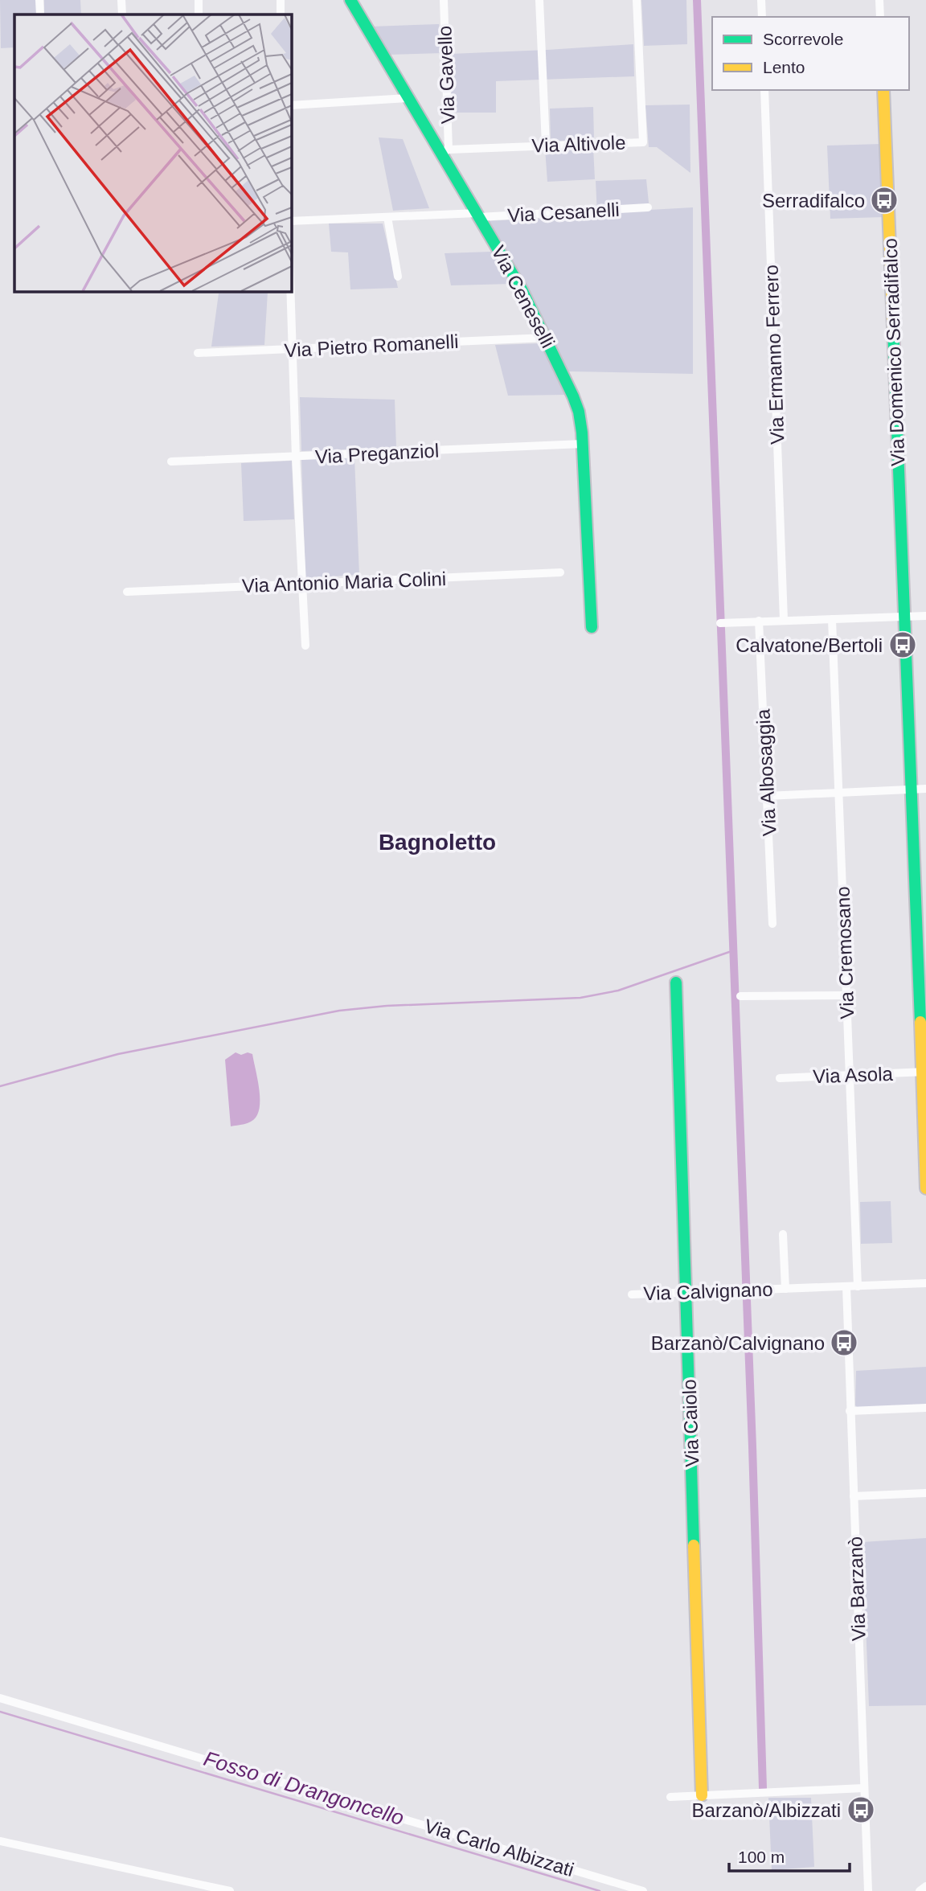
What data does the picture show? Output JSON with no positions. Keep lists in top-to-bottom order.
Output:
{
  "streets": {
    "street": [
      "Via Gavello",
      "Via Altivole",
      "Via Cesanelli",
      "Via Ceneselli",
      "Via Pietro Romanelli",
      "Via Domenico Serradifalco",
      "Via Ermanno Ferrero",
      "Via Preganziol",
      "Via Antonio Maria Colini",
      "Via Albosaggia",
      "Via Cremosano",
      "Via Asola",
      "Via Calvignano",
      "Via Caiolo",
      "Via Barzanò",
      "Via Carlo Albizzati"
    ]
  },
  "crossings": [
    ["Via Gavello", "Via Altivole"],
    ["Via Gavello", "Via Ceneselli"],
    ["Via Altivole", "Via Ceneselli"],
    ["Via Cesanelli", "Via Ceneselli"],
    ["Via Ceneselli", "Via Pietro Romanelli"],
    ["Via Ceneselli", "Via Preganziol"],
    ["Via Domenico Serradifalco", "Via Asola"],
    ["Via Cremosano", "Via Asola"],
    ["Via Cremosano", "Via Calvignano"],
    ["Via Calvignano", "Via Caiolo"],
    ["Via Calvignano", "Via Barzanò"]
  ],
  "districts": ["Bagnoletto"],
  "water": ["Fosso di Drangoncello"],
  "places": {
    "bus stop": [
      "Serradifalco",
      "Calvatone/Bertoli",
      "Barzanò/Calvignano",
      "Barzanò/Albizzati"
    ]
  },
  "legend": ["Scorrevole", "Lento"],
  "scale_bar": "100 m"
}
